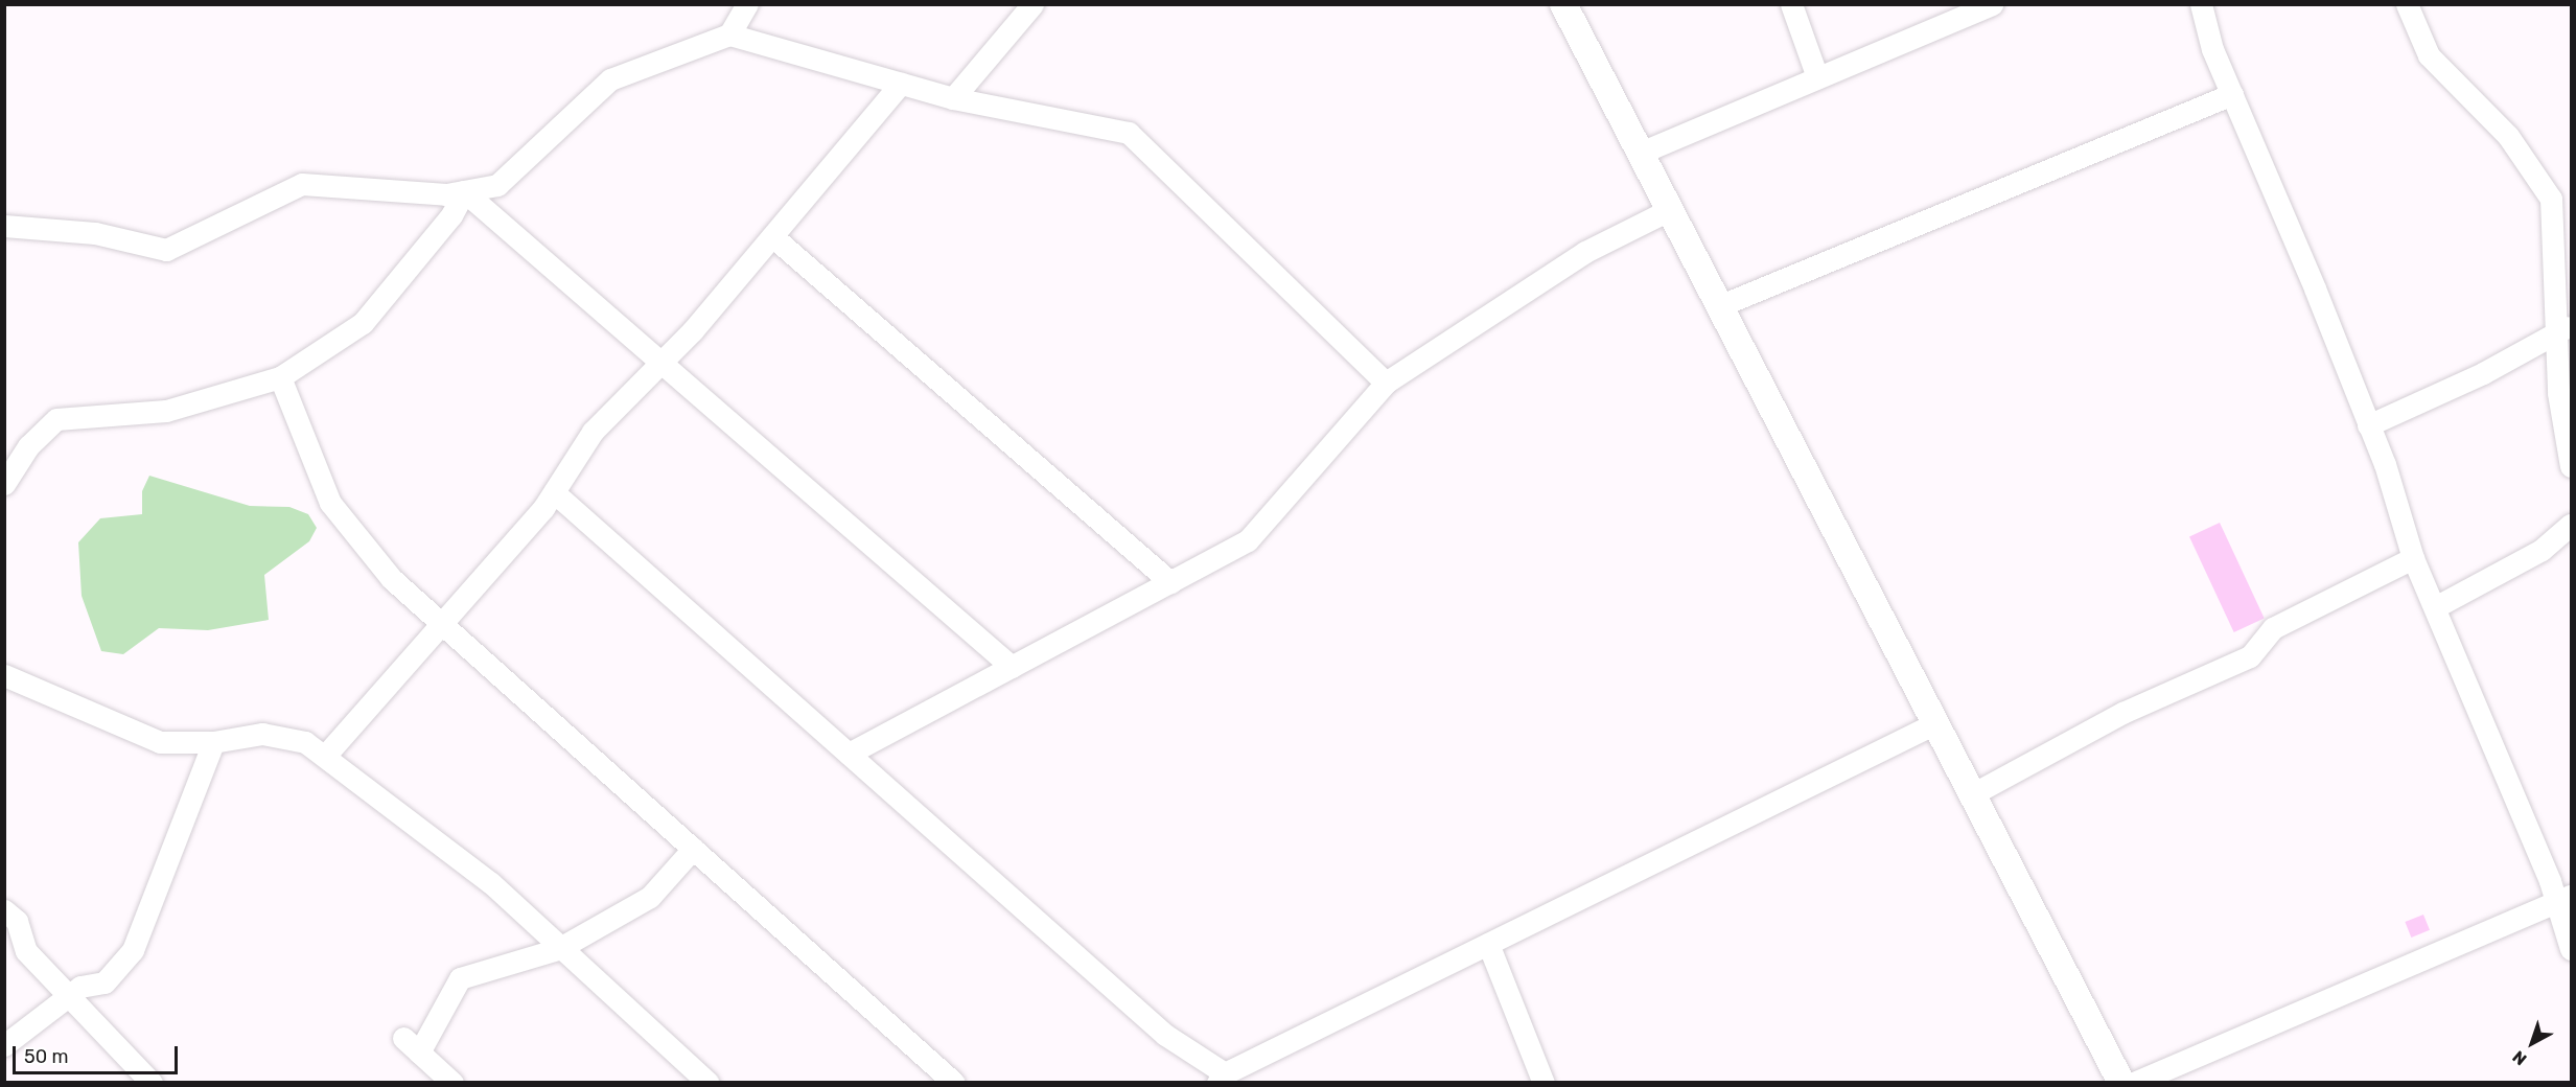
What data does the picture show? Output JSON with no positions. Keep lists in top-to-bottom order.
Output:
{
  "scale_bar": "50 m",
  "north": "bottom left"
}
